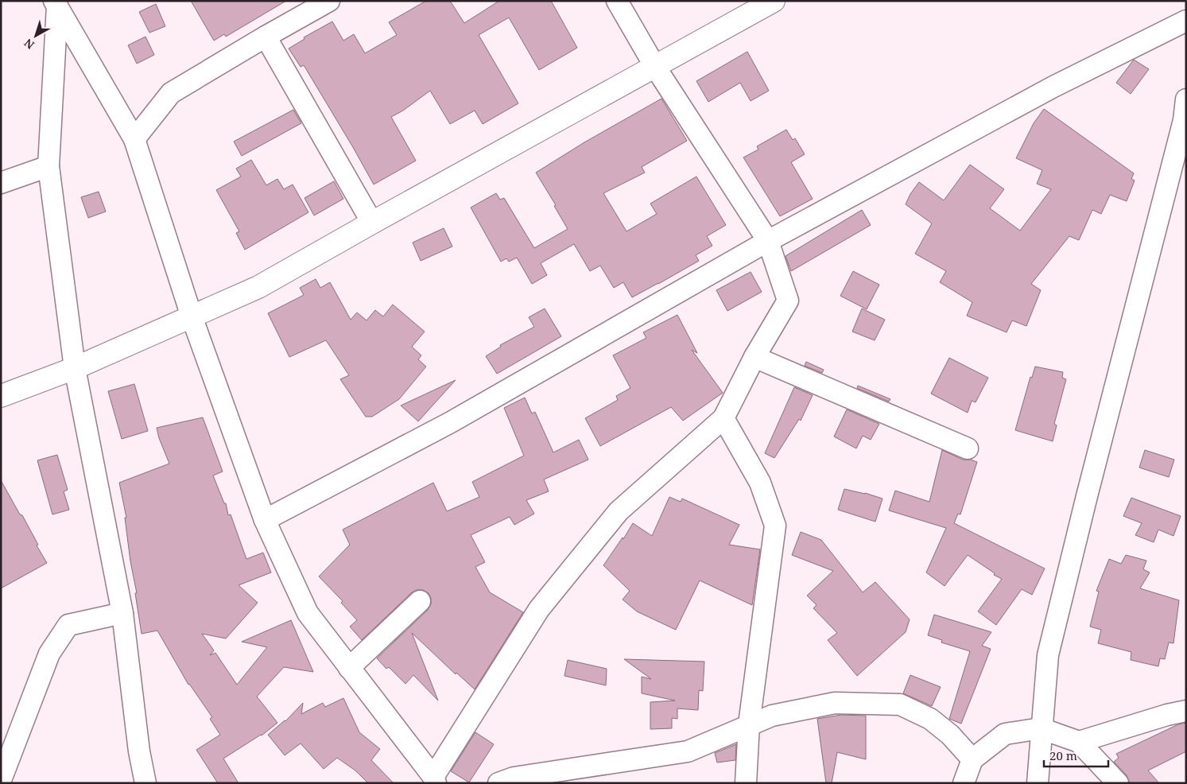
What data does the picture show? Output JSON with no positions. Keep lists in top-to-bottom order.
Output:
{
  "scale_bar": "20 m",
  "north": "bottom left"
}
